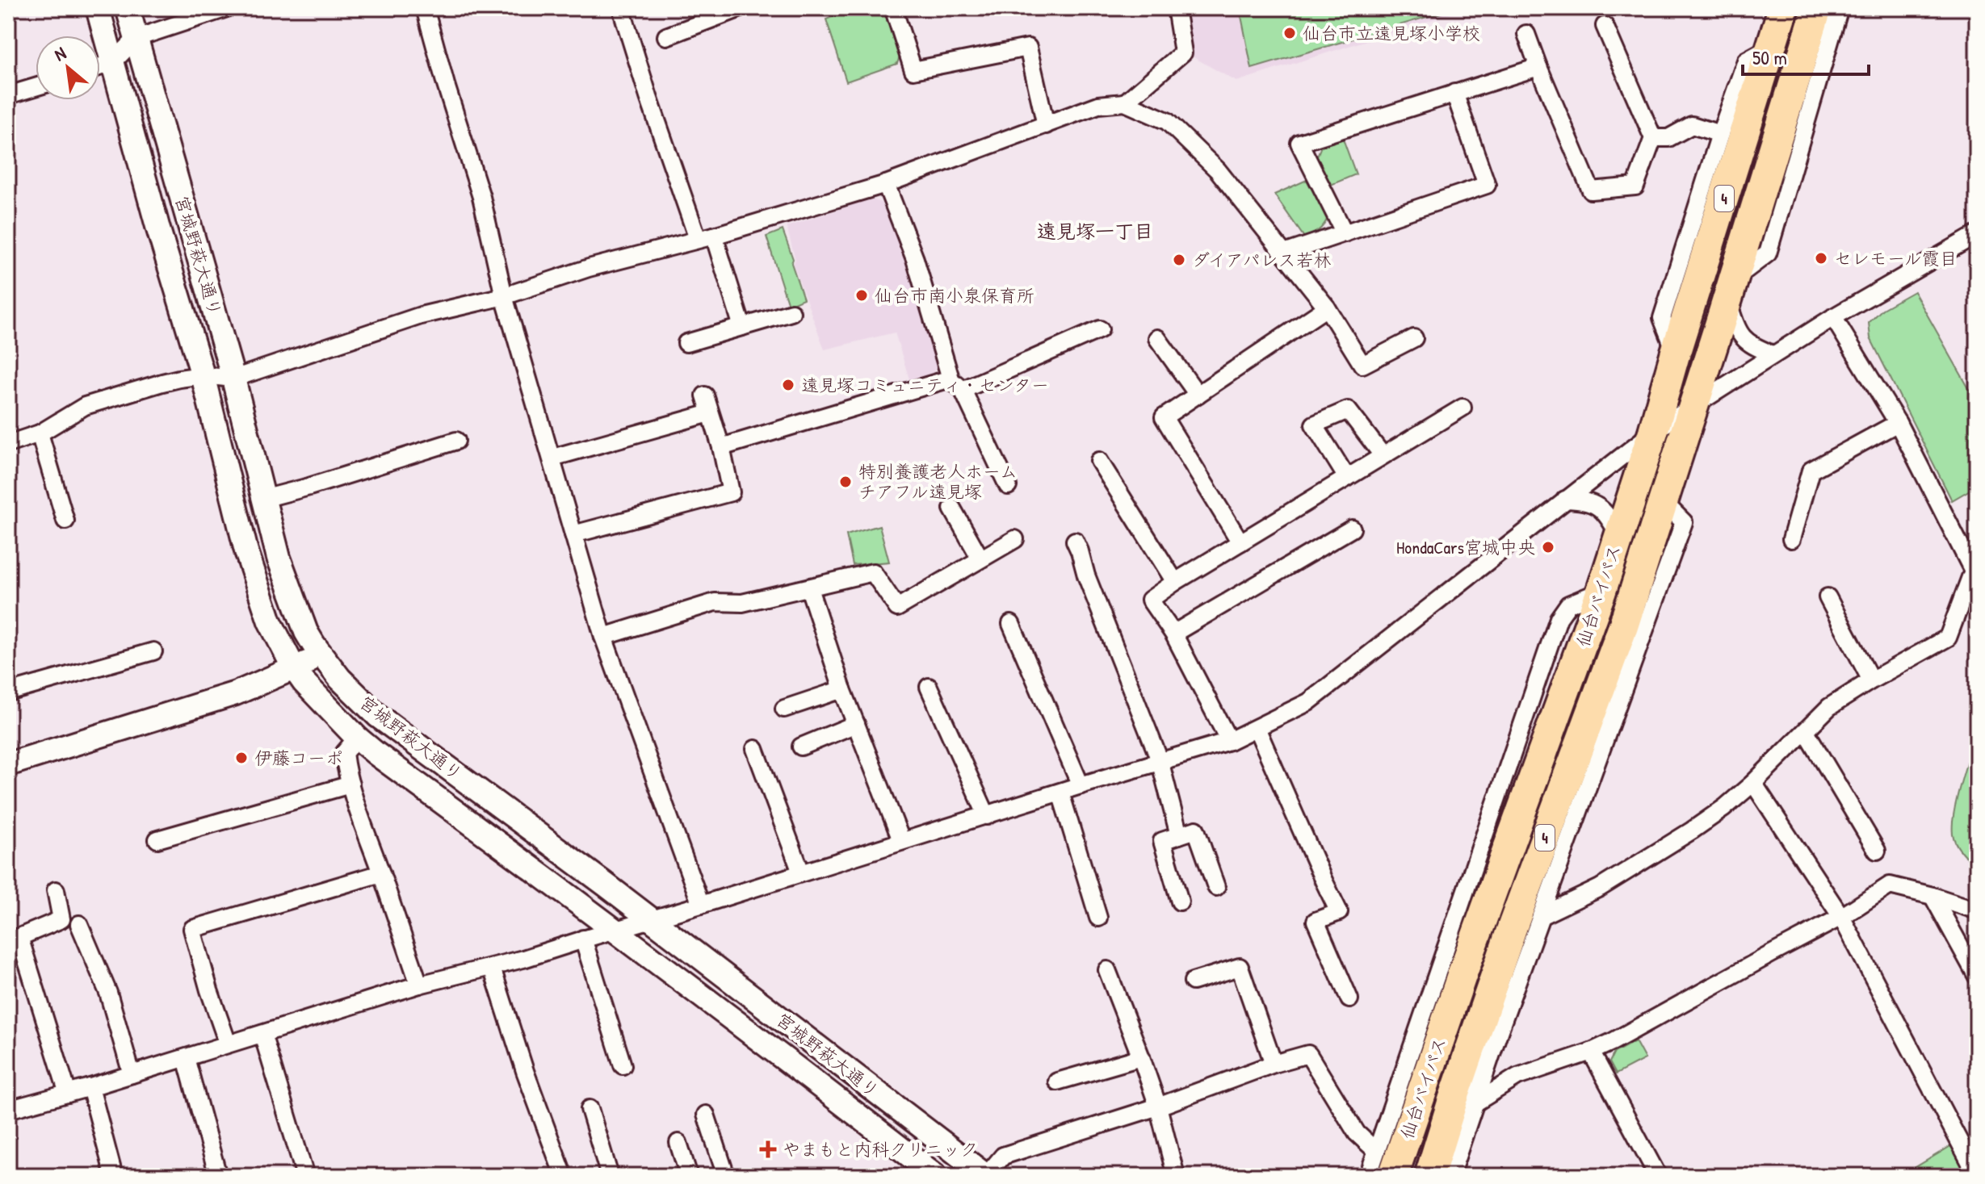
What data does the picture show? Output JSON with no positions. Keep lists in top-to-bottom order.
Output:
{
  "streets": {
    "highway": ["4", "仙台バイパス"],
    "street": ["宮城野萩大通り"]
  },
  "districts": ["遠見塚一丁目"],
  "places": {
    "other": [
      "仙台市立遠見塚小学校",
      "セレモール霞目",
      "ダイアパレス若林",
      "仙台市南小泉保育所",
      "遠見塚コミュニティ・センター",
      "特別養護老人ホーム チアフル遠見塚",
      "HondaCars宮城中央",
      "伊藤コーポ"
    ],
    "health": ["やまもと内科クリニック"]
  },
  "scale_bar": "50 m",
  "north": "top left"
}
